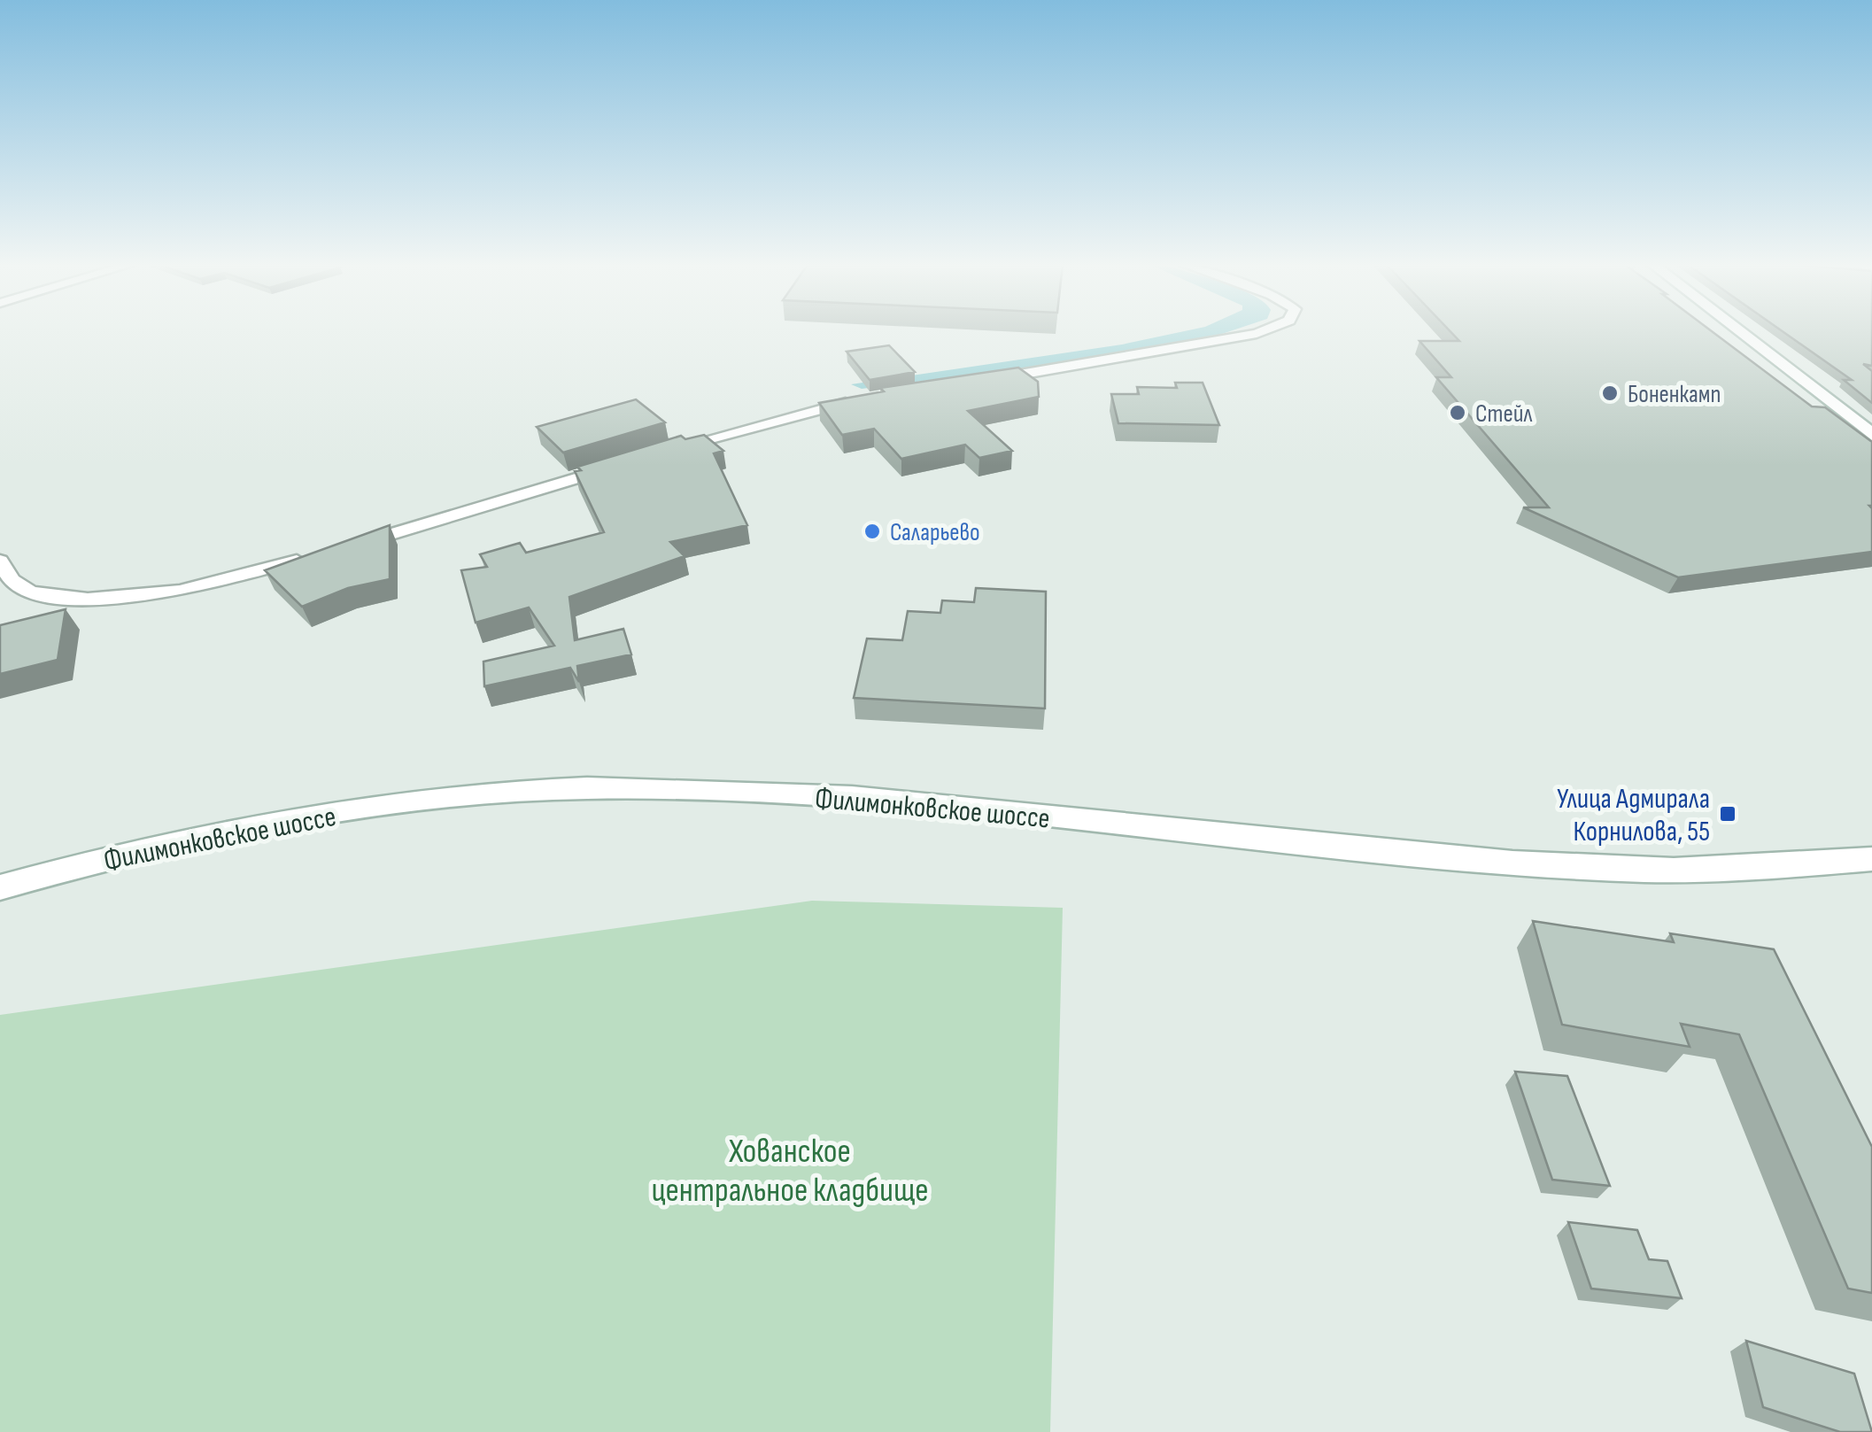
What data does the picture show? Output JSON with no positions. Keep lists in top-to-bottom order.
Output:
{
  "streets": {
    "main road": ["Филимонковское шоссе"]
  },
  "parks": ["Хованское центральное кладбище"],
  "places": {
    "other": ["Боненкамп", "Стейл", "Саларьево"],
    "transit": ["Улица Адмирала Корнилова, 55"]
  }
}
